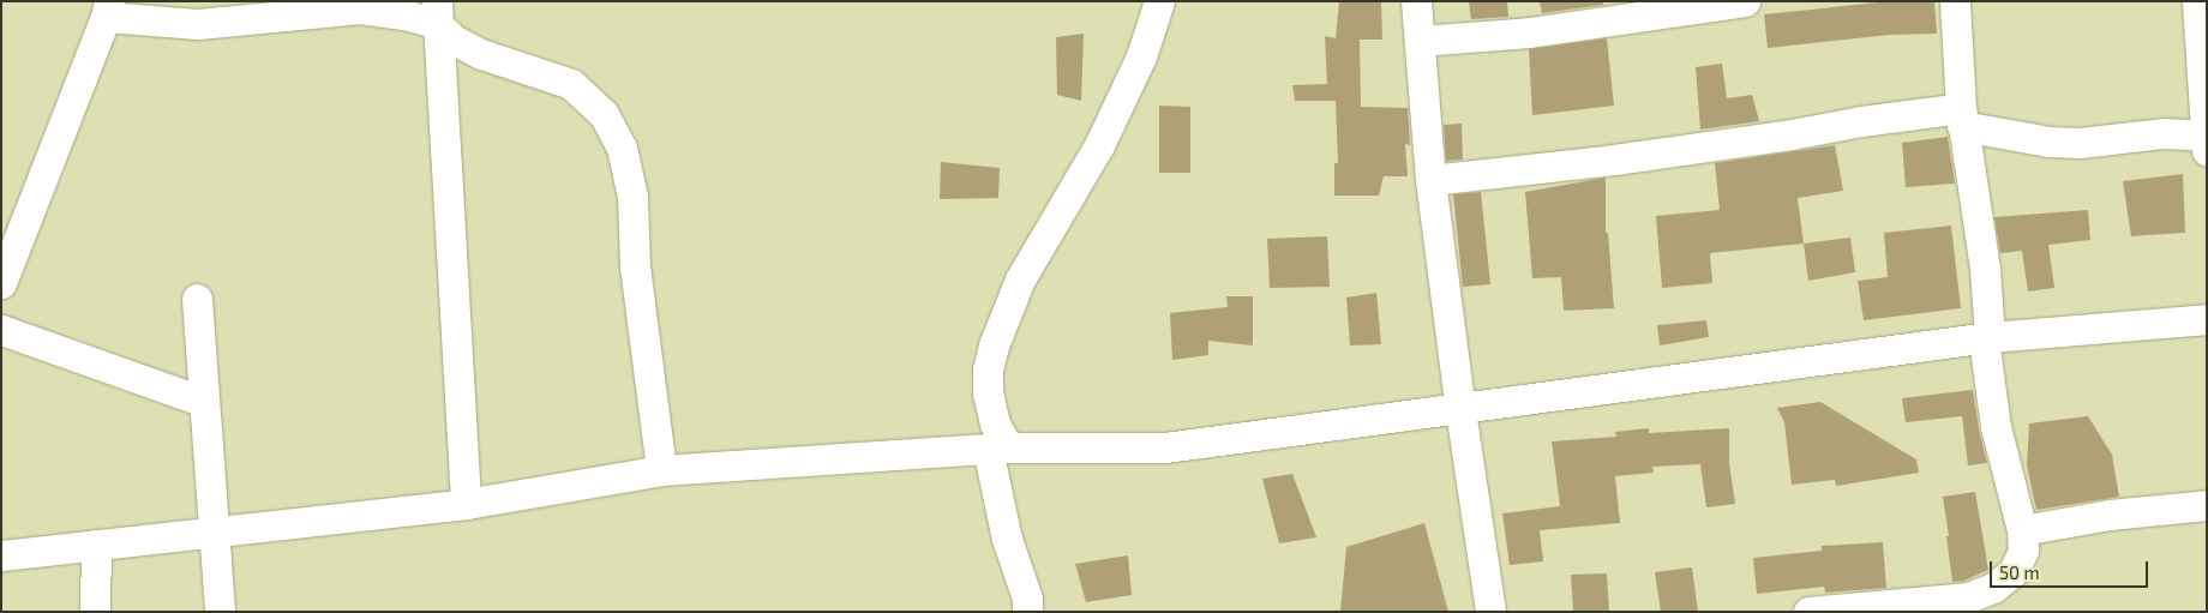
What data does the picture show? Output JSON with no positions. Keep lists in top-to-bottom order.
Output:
{
  "scale_bar": "50 m"
}
